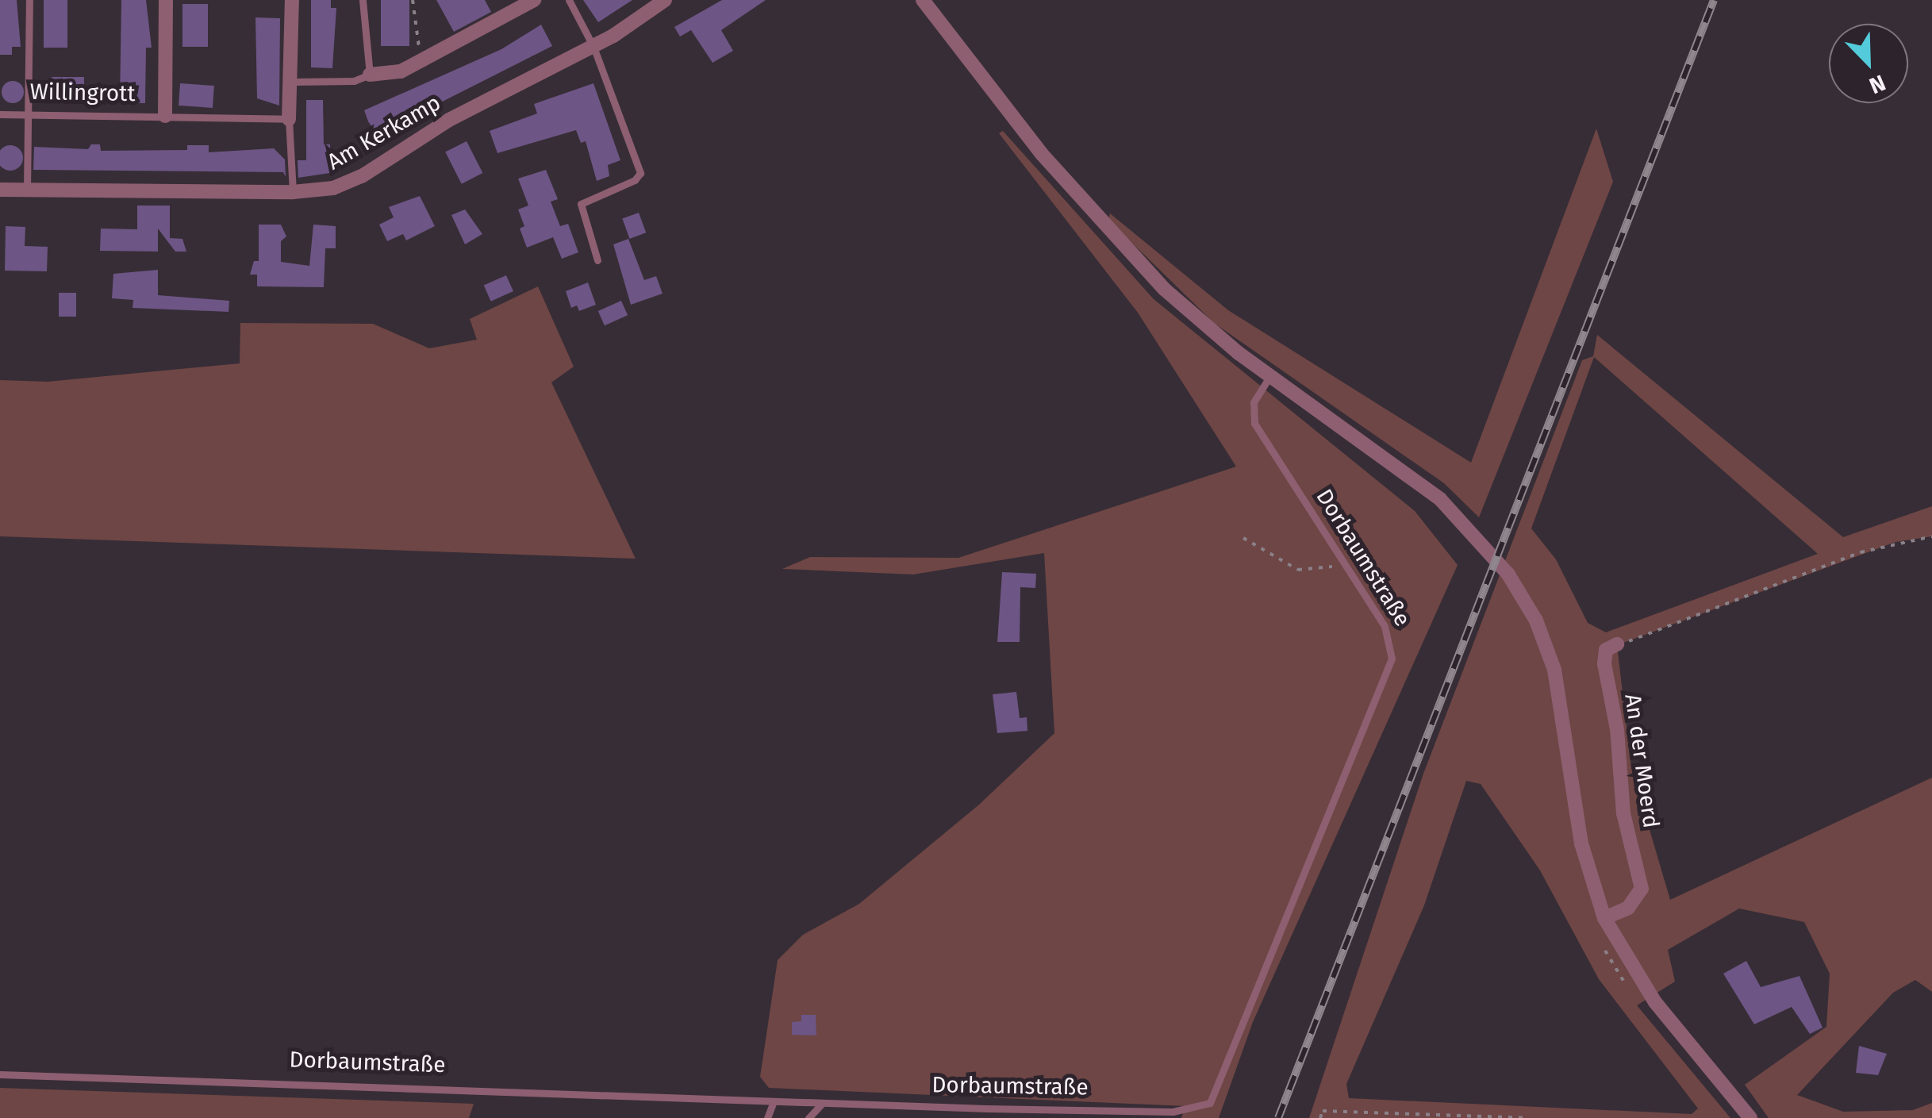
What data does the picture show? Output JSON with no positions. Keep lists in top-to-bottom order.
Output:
{
  "streets": {
    "street": ["Willingrott", "Am Kerkamp", "An der Moerd"],
    "lane": ["Dorbaumstraße"]
  },
  "north": "bottom right"
}
